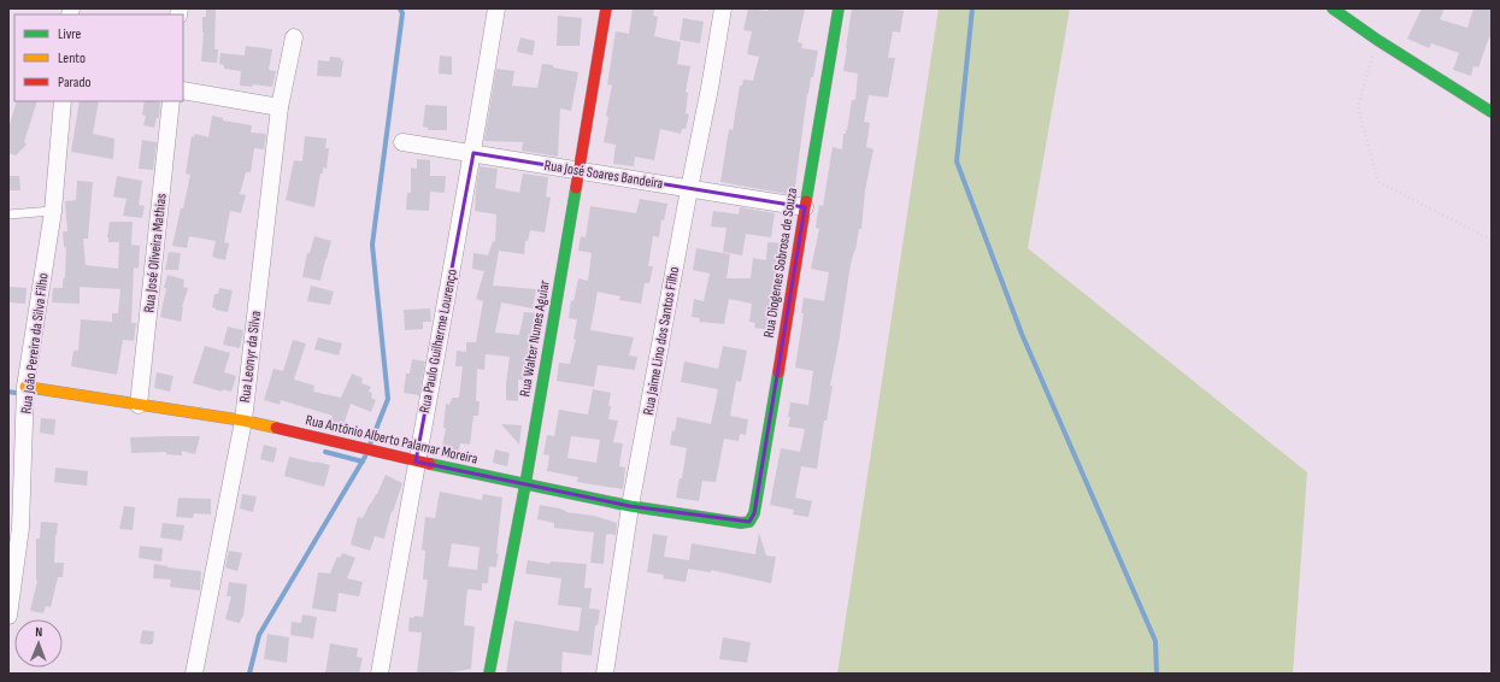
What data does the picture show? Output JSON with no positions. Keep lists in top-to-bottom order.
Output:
{
  "streets": {
    "street": [
      "Rua José Soares Bandeira",
      "Rua José Oliveira Mathias",
      "Rua Diogenes Sobrosa de Souza",
      "Rua Walter Nunes Aguiar",
      "Rua Paulo Guilherme Lourenço",
      "Rua Jaime Lino dos Santos Filho",
      "Rua João Pereira da Silva Filho",
      "Rua Leonyr da Silva",
      "Rua Antônio Alberto Palamar Moreira"
    ]
  },
  "crossings": [
    ["Rua José Soares Bandeira", "Rua Diogenes Sobrosa de Souza"],
    ["Rua José Soares Bandeira", "Rua Walter Nunes Aguiar"],
    ["Rua José Soares Bandeira", "Rua Paulo Guilherme Lourenço"],
    ["Rua José Soares Bandeira", "Rua Jaime Lino dos Santos Filho"],
    ["Rua José Oliveira Mathias", "Rua Antônio Alberto Palamar Moreira"],
    ["Rua Diogenes Sobrosa de Souza", "Rua Antônio Alberto Palamar Moreira"],
    ["Rua Walter Nunes Aguiar", "Rua Antônio Alberto Palamar Moreira"],
    ["Rua Paulo Guilherme Lourenço", "Rua Antônio Alberto Palamar Moreira"],
    ["Rua Jaime Lino dos Santos Filho", "Rua Antônio Alberto Palamar Moreira"],
    ["Rua João Pereira da Silva Filho", "Rua Antônio Alberto Palamar Moreira"],
    ["Rua Leonyr da Silva", "Rua Antônio Alberto Palamar Moreira"]
  ],
  "legend": ["Livre", "Lento", "Parado"],
  "north": "top"
}
